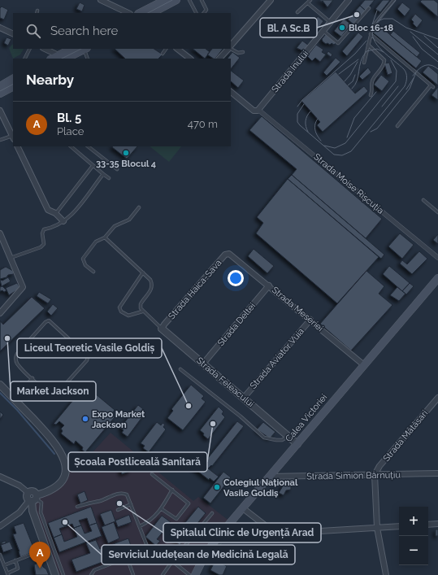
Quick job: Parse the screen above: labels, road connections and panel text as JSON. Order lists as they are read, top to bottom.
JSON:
{
  "streets": {
    "main road": ["Calea Victoriei"],
    "street": [
      "Strada Inului",
      "Strada Moise Rișcuția",
      "Strada Haica-Sava",
      "Strada Meseriei",
      "Strada Deltei",
      "Strada Aviator Vuia",
      "Strada Feleacului",
      "Strada Mătăsari",
      "Strada Simion Bărnuțiu"
    ]
  },
  "crossings": [
    ["Strada Inului", "Strada Moise Rișcuția"],
    ["Strada Haica-Sava", "Strada Meseriei"],
    ["Strada Haica-Sava", "Strada Feleacului"],
    ["Strada Meseriei", "Strada Deltei"],
    ["Strada Meseriei", "Strada Aviator Vuia"],
    ["Strada Meseriei", "Calea Victoriei"],
    ["Strada Deltei", "Strada Feleacului"],
    ["Strada Aviator Vuia", "Strada Feleacului"],
    ["Strada Feleacului", "Calea Victoriei"],
    ["Calea Victoriei", "Strada Simion Bărnuțiu"],
    ["Strada Mătăsari", "Strada Simion Bărnuțiu"]
  ],
  "places": [
    "Bl. A Sc.B",
    "Bloc 16-18",
    "33-35 Blocul 4",
    "Market Jackson",
    "Liceul Teoretic Vasile Goldiș",
    "Expo Market Jackson",
    "Școala Postliceală Sanitară",
    "Colegiul Național Vasile Goldiș",
    "Spitalul Clinic de Urgență Arad",
    "Serviciul Județean de Medicină Legală"
  ],
  "page": {
    "search": "Search here",
    "heading": "Nearby",
    "list": [
      {
        "mark": "A",
        "name": "Bl. 5",
        "note": "Place",
        "value": "470 m"
      }
    ],
    "map_buttons": ["+", "−"],
    "pins": "A"
  }
}
